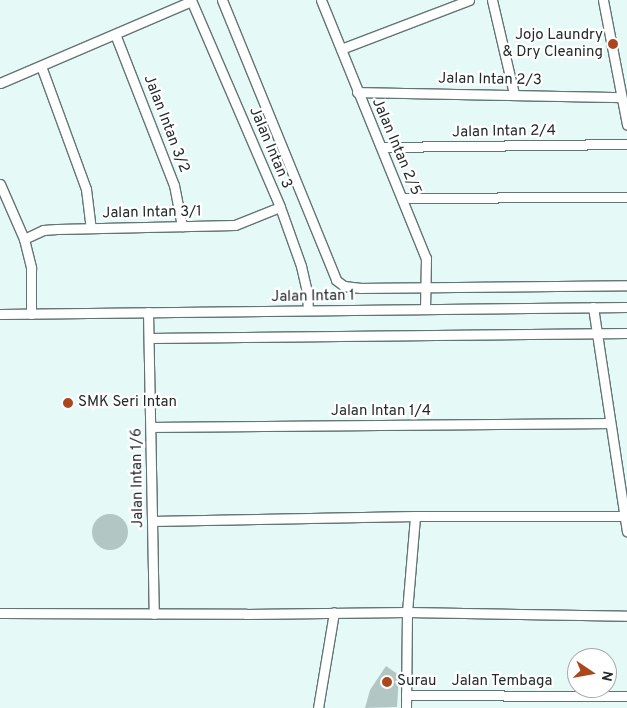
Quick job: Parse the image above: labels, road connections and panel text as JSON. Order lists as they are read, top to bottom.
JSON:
{
  "streets": {
    "street": [
      "Jalan Intan 2/3",
      "Jalan Intan 3/2",
      "Jalan Intan 2/4",
      "Jalan Intan 2/5",
      "Jalan Intan 3",
      "Jalan Intan 3/1",
      "Jalan Intan 1",
      "Jalan Intan 1/4",
      "Jalan Intan 1/6",
      "Jalan Tembaga"
    ]
  },
  "crossings": [
    ["Jalan Intan 2/3", "Jalan Intan 2/5"],
    ["Jalan Intan 3/2", "Jalan Intan 3/1"],
    ["Jalan Intan 2/4", "Jalan Intan 2/5"],
    ["Jalan Intan 2/5", "Jalan Intan 1"],
    ["Jalan Intan 3", "Jalan Intan 3/1"],
    ["Jalan Intan 3", "Jalan Intan 1"],
    ["Jalan Intan 1", "Jalan Intan 1/6"],
    ["Jalan Intan 1/4", "Jalan Intan 1/6"]
  ],
  "places": ["Jojo Laundry & Dry Cleaning", "SMK Seri Intan", "Surau"],
  "north": "right"
}
